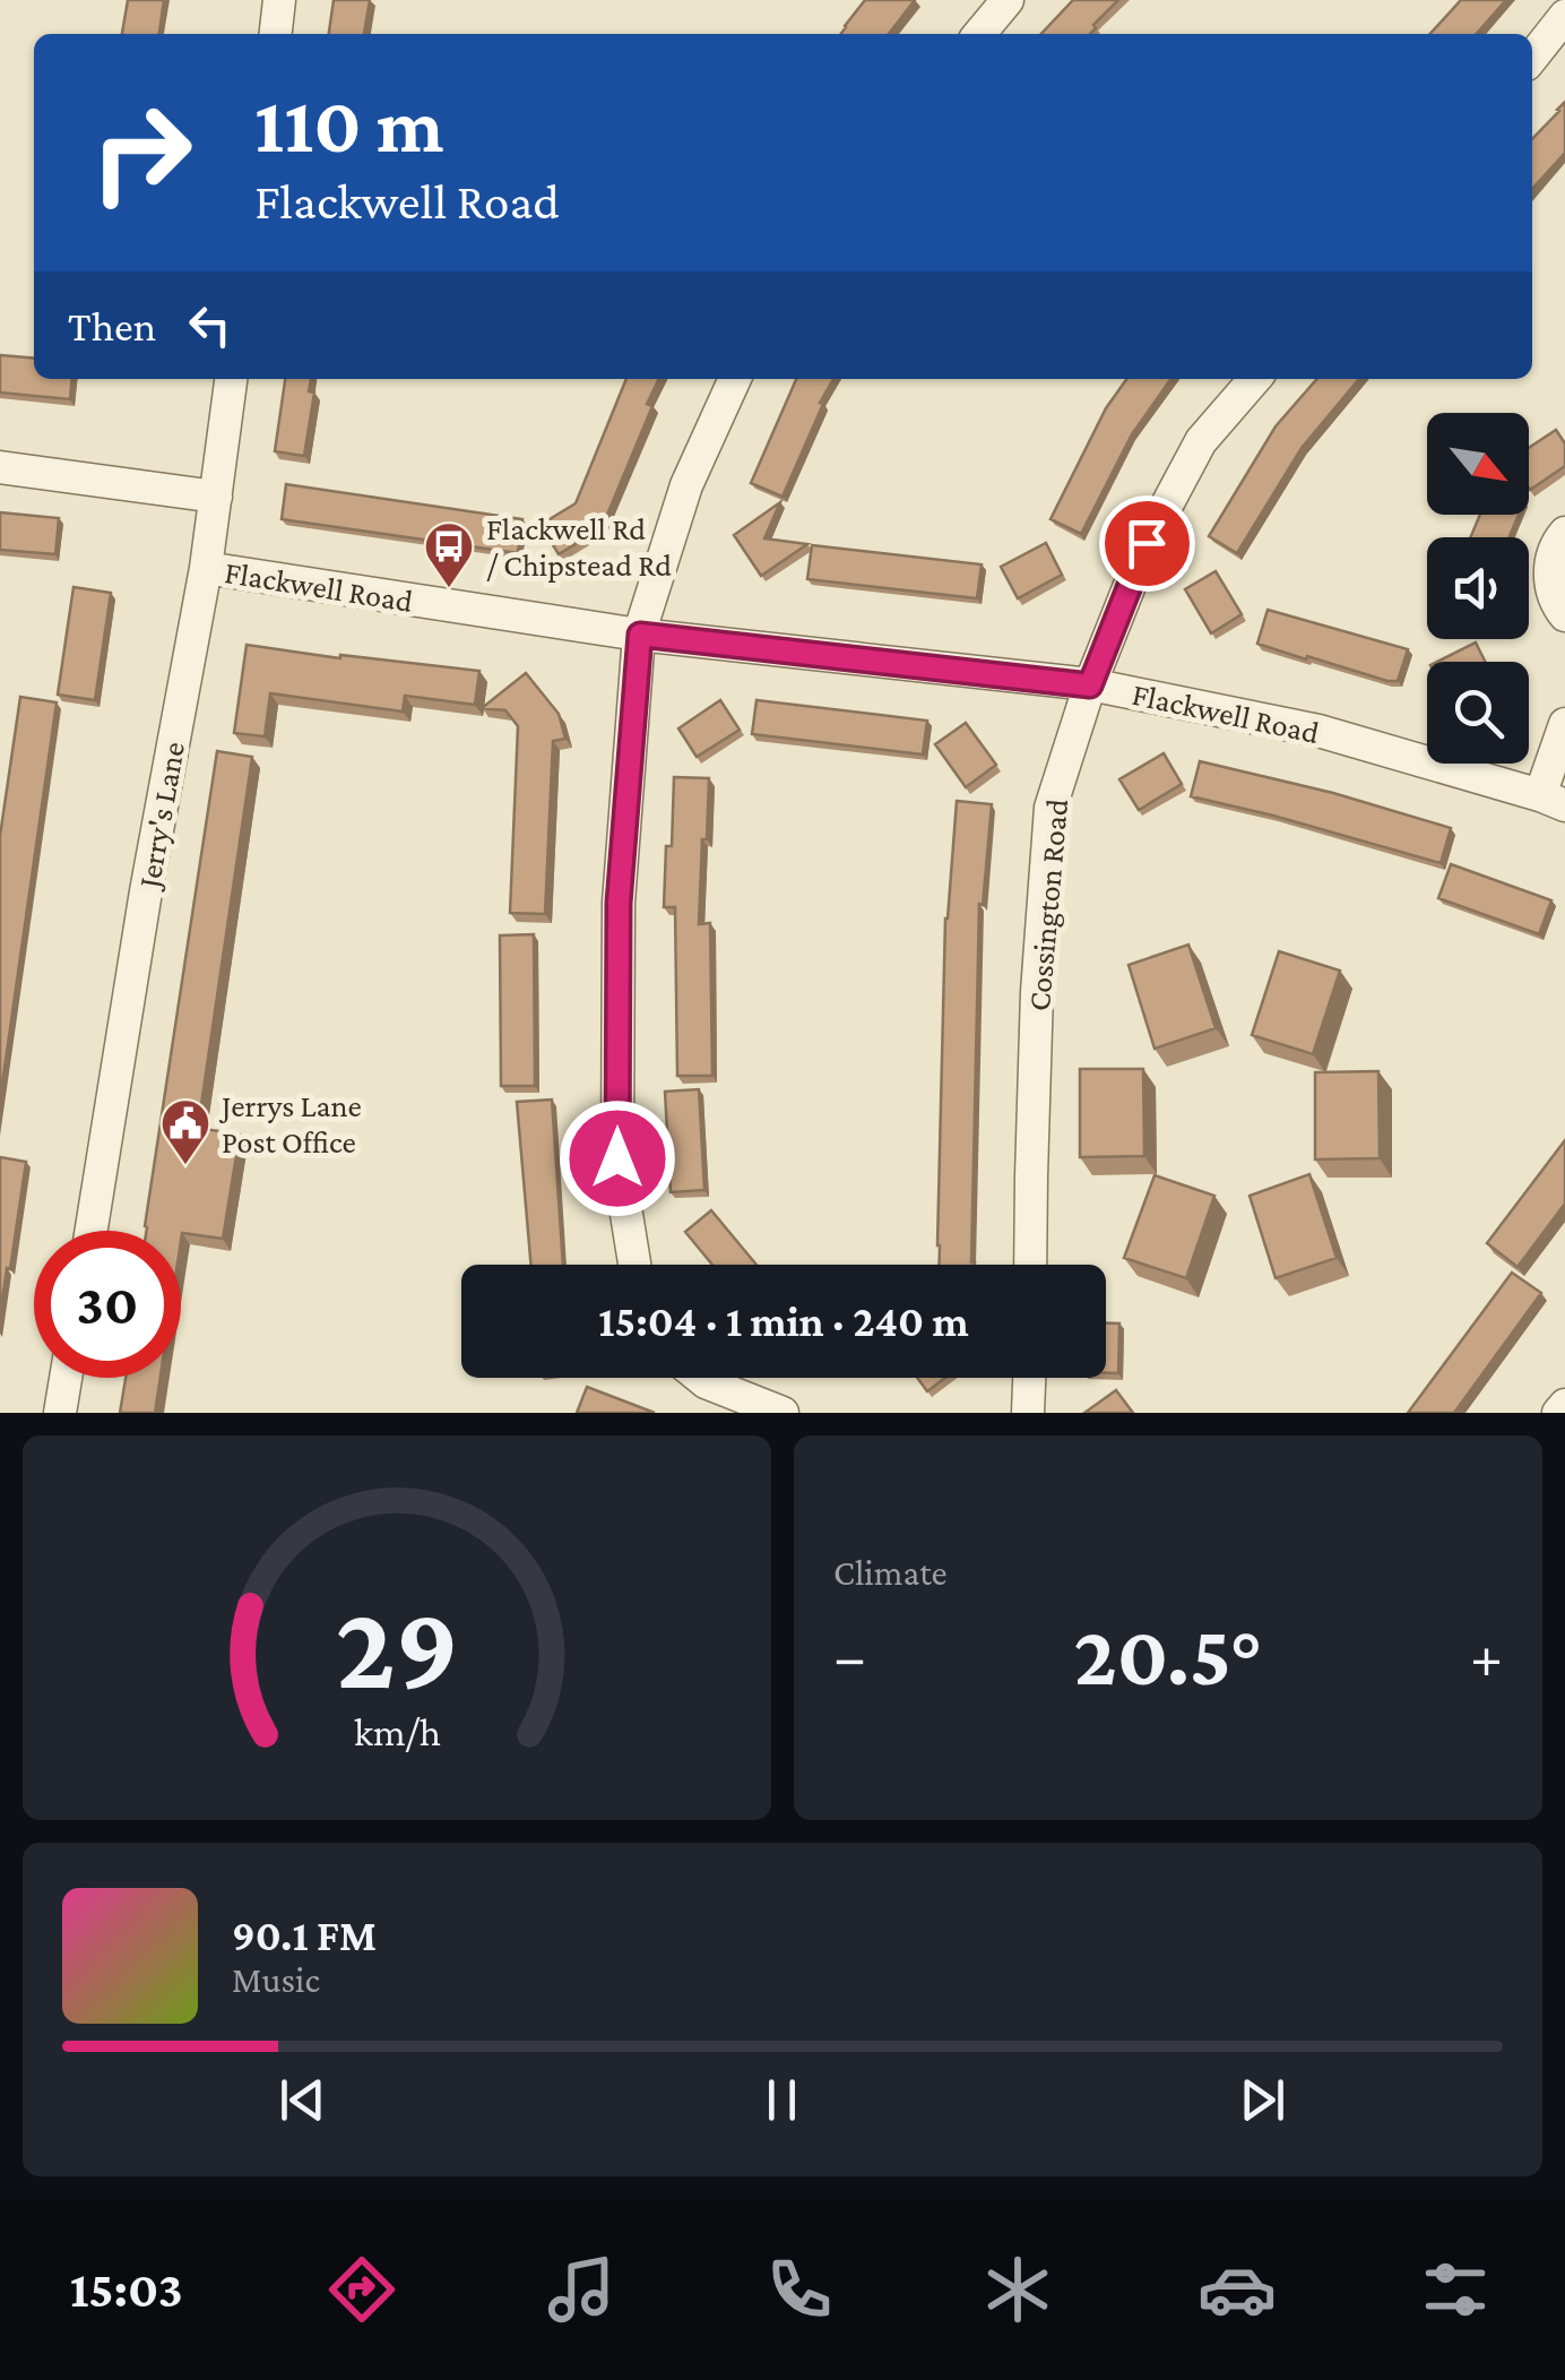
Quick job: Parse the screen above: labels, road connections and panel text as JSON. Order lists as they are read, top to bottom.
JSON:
{
  "streets": {
    "street": ["Flackwell Road", "Jerry's Lane", "Cossington Road"]
  },
  "crossings": [
    ["Flackwell Road", "Jerry's Lane"],
    ["Flackwell Road", "Cossington Road"]
  ],
  "places": {
    "bus stop": ["Flackwell Rd / Chipstead Rd"],
    "public building": ["Jerrys Lane Post Office"]
  },
  "north": "bottom right",
  "page": {
    "turn": ["110 m", "Flackwell Road"],
    "then": "Then",
    "limit": "30",
    "trip": "15:04 · 1 min · 240 m",
    "tile": "Climate",
    "heat": ["−", "20.5°", "+"],
    "song": ["90.1 FM", "Music"],
    "tabs": "15:03",
    "gauge": ["29", "km/h"]
  }
}
